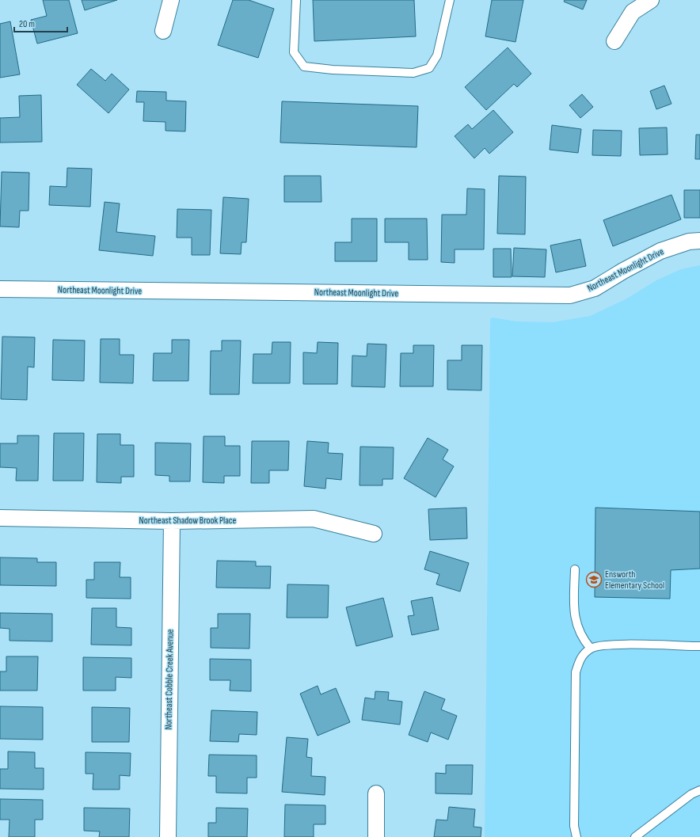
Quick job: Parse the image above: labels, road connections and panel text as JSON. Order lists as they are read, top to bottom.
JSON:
{
  "streets": {
    "street": ["Northeast Moonlight Drive", "Northeast Shadow Brook Place", "Northeast Cobble Creek Avenue"]
  },
  "crossings": [
    ["Northeast Shadow Brook Place", "Northeast Cobble Creek Avenue"]
  ],
  "places": {
    "school or university": ["Ensworth Elementary School"]
  },
  "scale_bar": "20 m"
}
